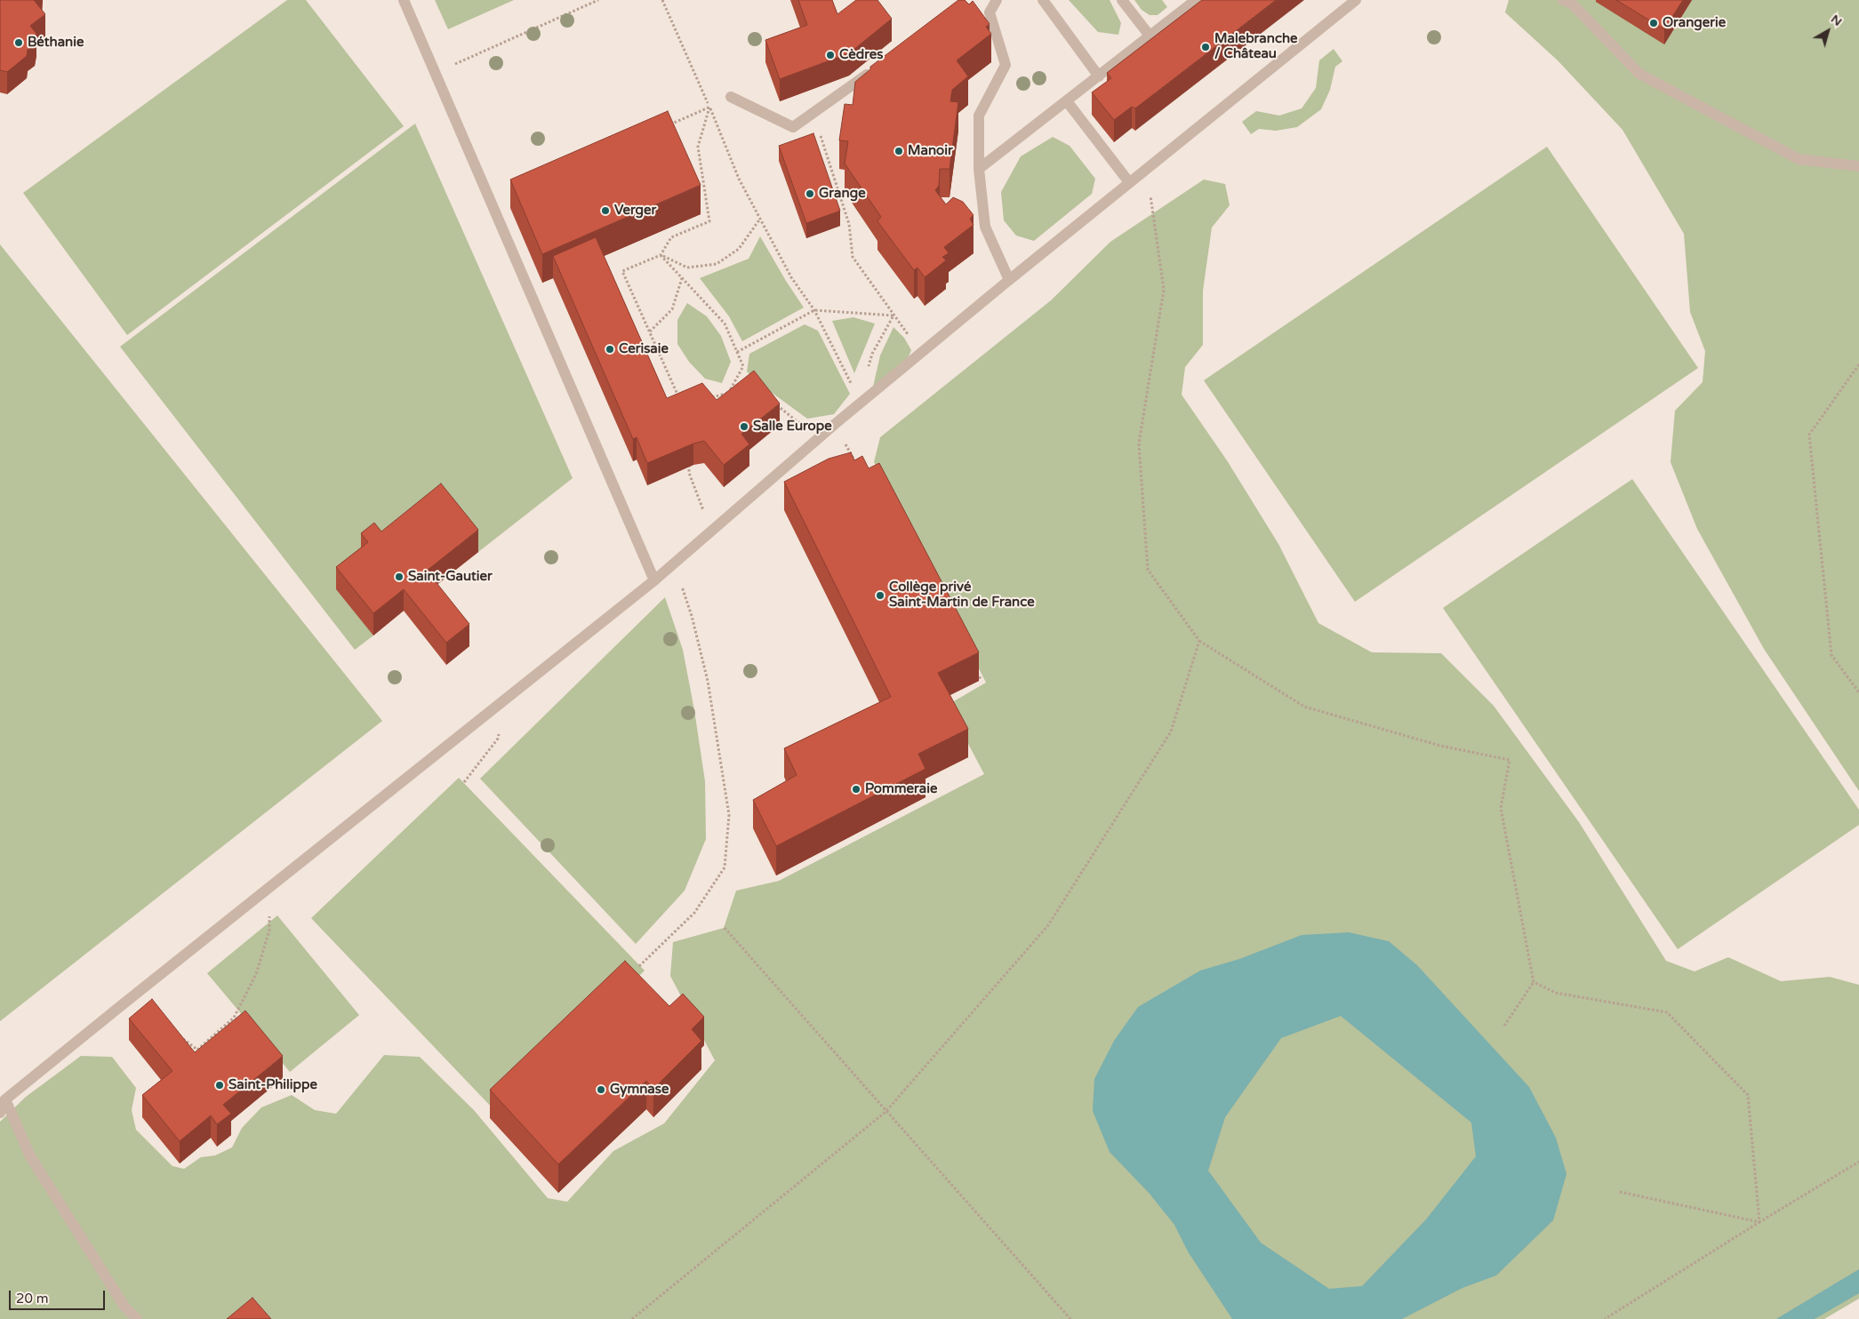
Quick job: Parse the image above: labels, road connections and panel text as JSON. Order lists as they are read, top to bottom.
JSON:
{
  "places": [
    "Orangerie",
    "Béthanie",
    "Malebranche / Château",
    "Cèdres",
    "Manoir",
    "Grange",
    "Verger",
    "Cerisaie",
    "Salle Europe",
    "Saint-Gautier",
    "Collège privé Saint-Martin de France",
    "Pommeraie",
    "Saint-Philippe",
    "Gymnase"
  ],
  "scale_bar": "20 m",
  "north": "top right"
}
